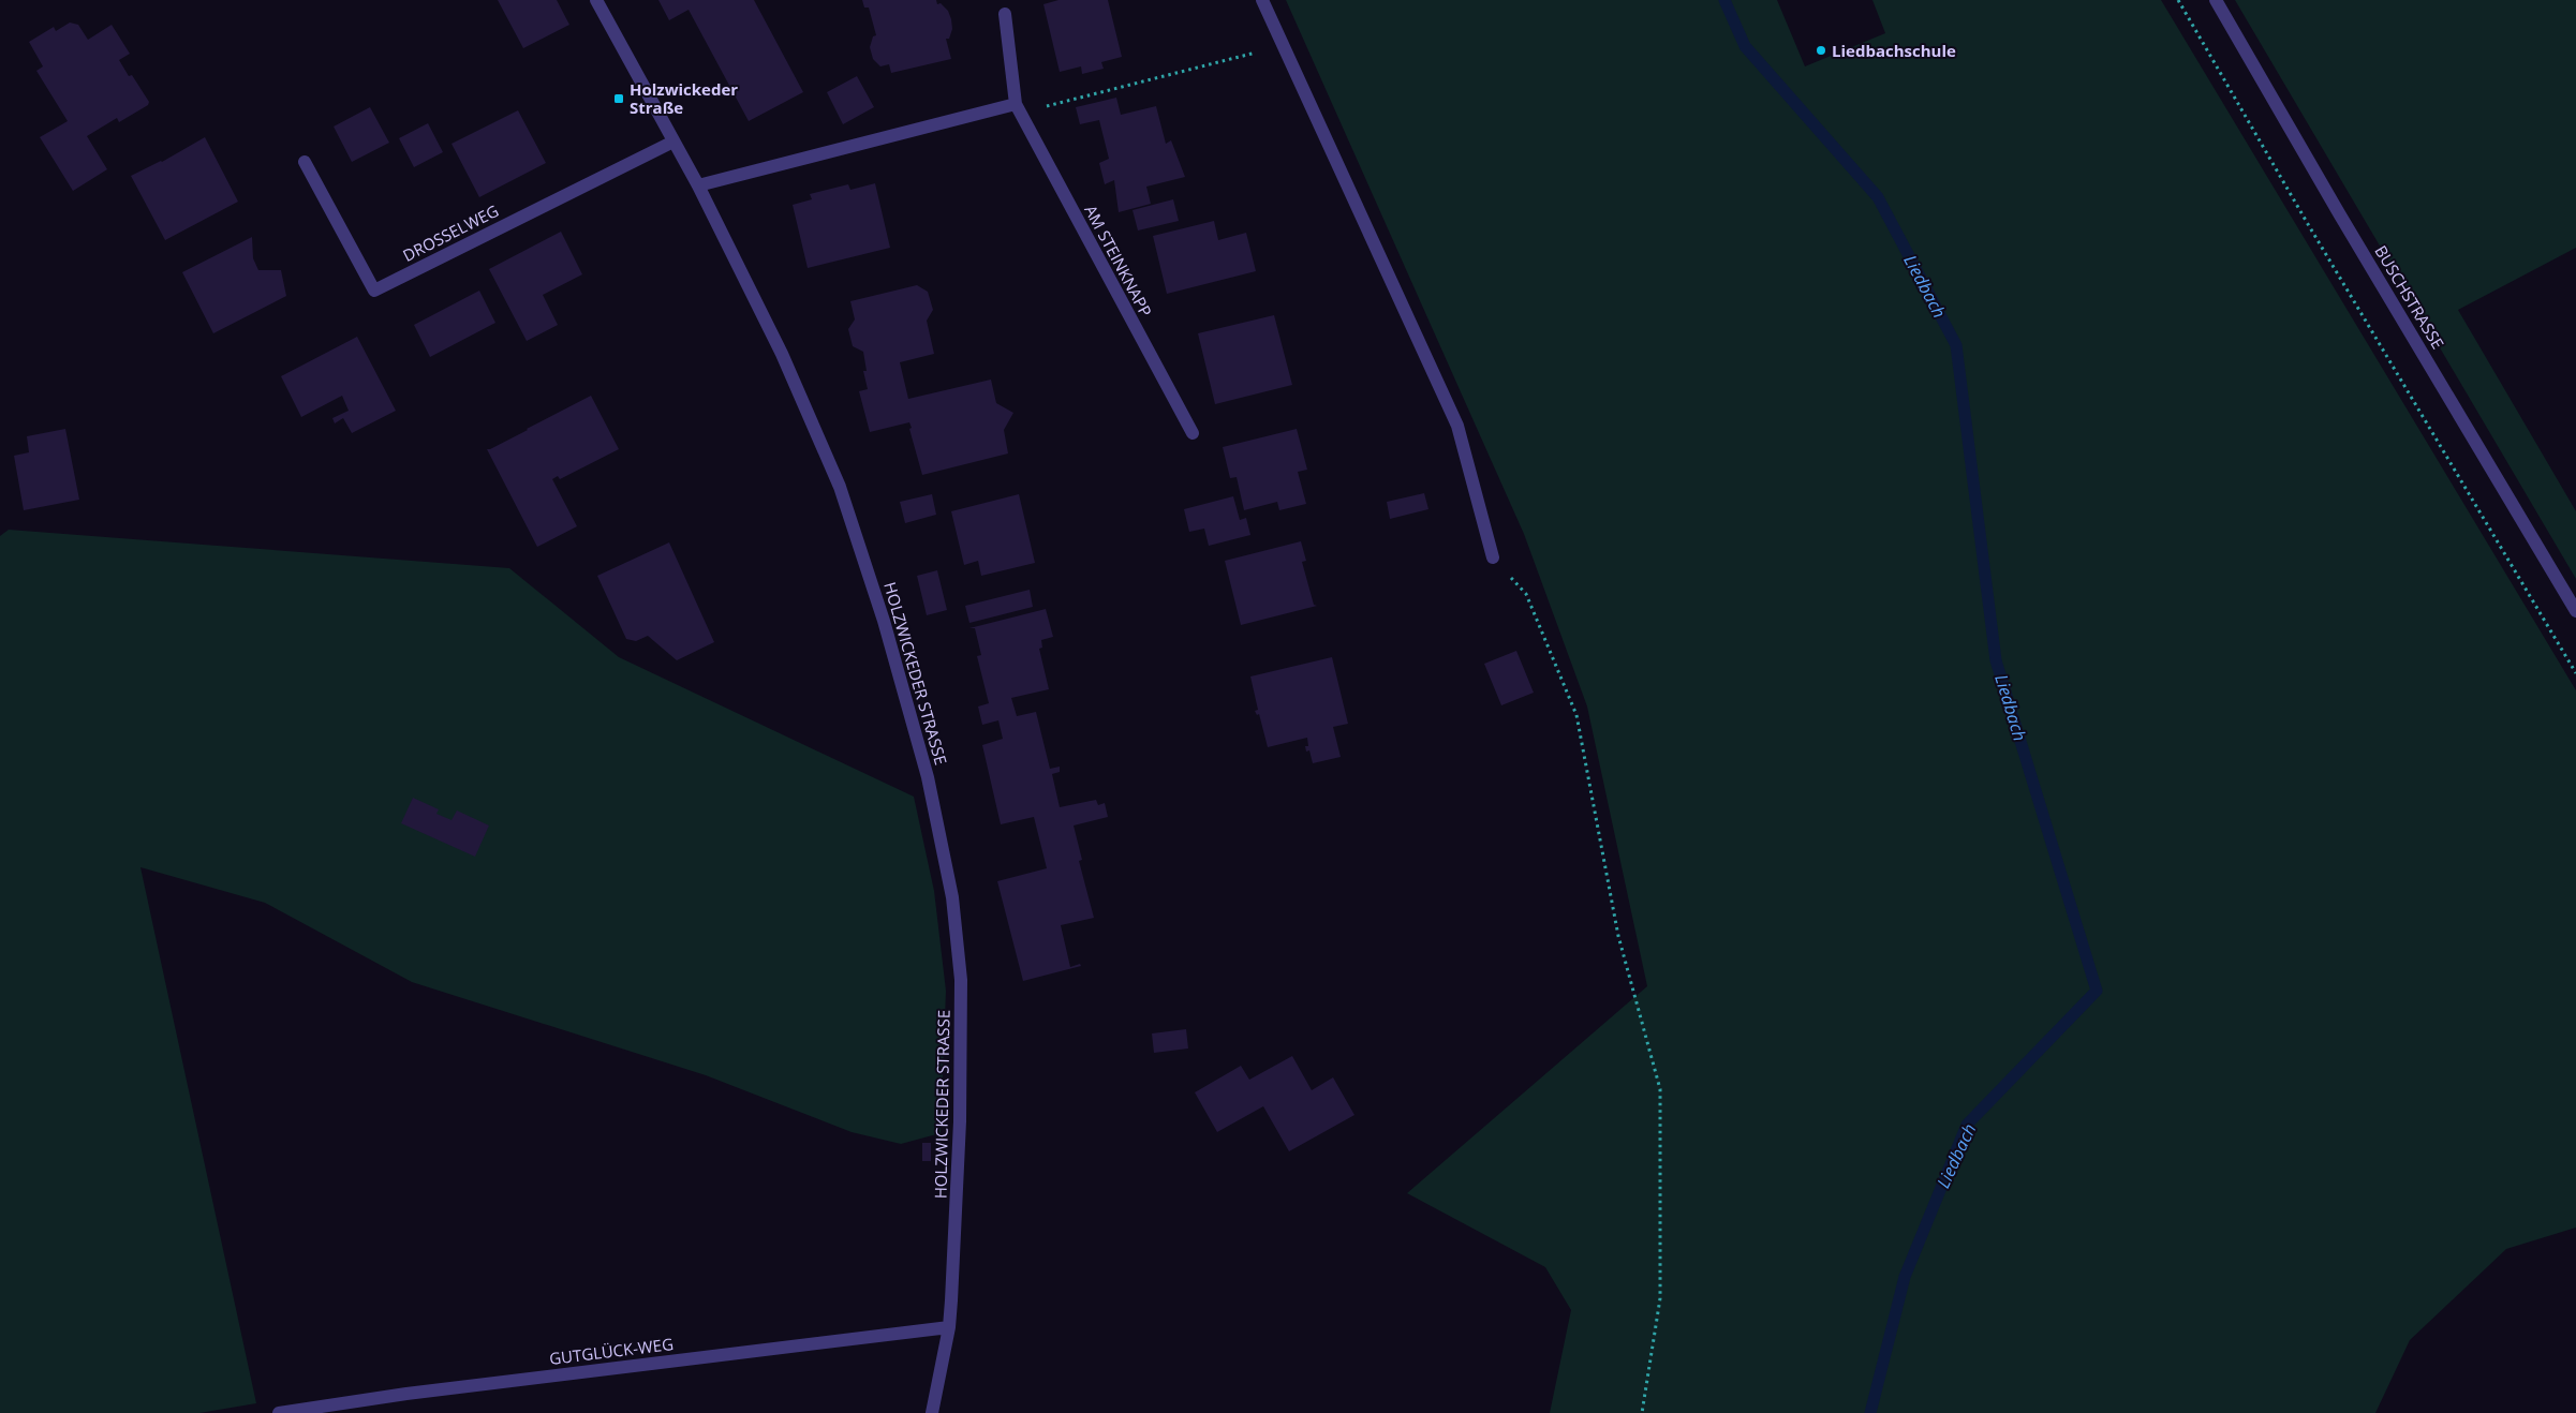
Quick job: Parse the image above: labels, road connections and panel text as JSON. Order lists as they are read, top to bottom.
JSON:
{
  "streets": {
    "street": [
      "DROSSELWEG",
      "AM STEINKNAPP",
      "BUSCHSTRASSE",
      "HOLZWICKEDER STRASSE",
      "GUTGLÜCK-WEG"
    ]
  },
  "crossings": [
    ["DROSSELWEG", "HOLZWICKEDER STRASSE"],
    ["HOLZWICKEDER STRASSE", "GUTGLÜCK-WEG"]
  ],
  "water": ["Liedbach"],
  "places": {
    "other": ["Liedbachschule"],
    "transit": ["Holzwickeder Straße"]
  }
}
